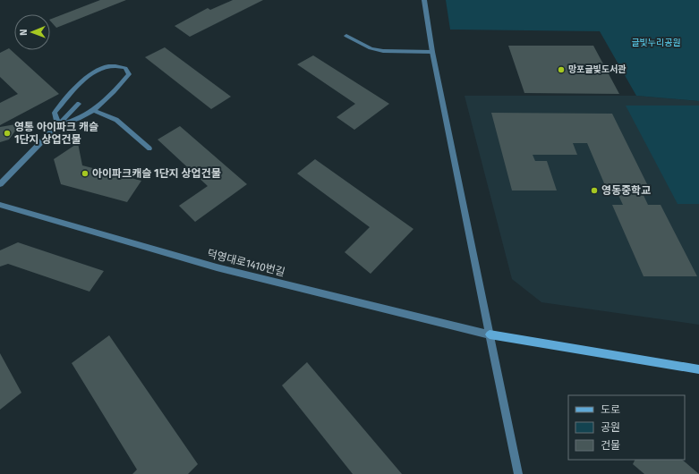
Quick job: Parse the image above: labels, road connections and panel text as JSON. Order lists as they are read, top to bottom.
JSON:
{
  "streets": {
    "street": ["덕영대로1410번길"]
  },
  "parks": ["글빛누리공원"],
  "places": [
    "망포글빛도서관",
    "영통 아이파크 캐슬 1단지 상업건물",
    "아이파크캐슬 1단지 상업건물",
    "영동중학교"
  ],
  "legend": ["도로", "공원", "건물"],
  "north": "left"
}
